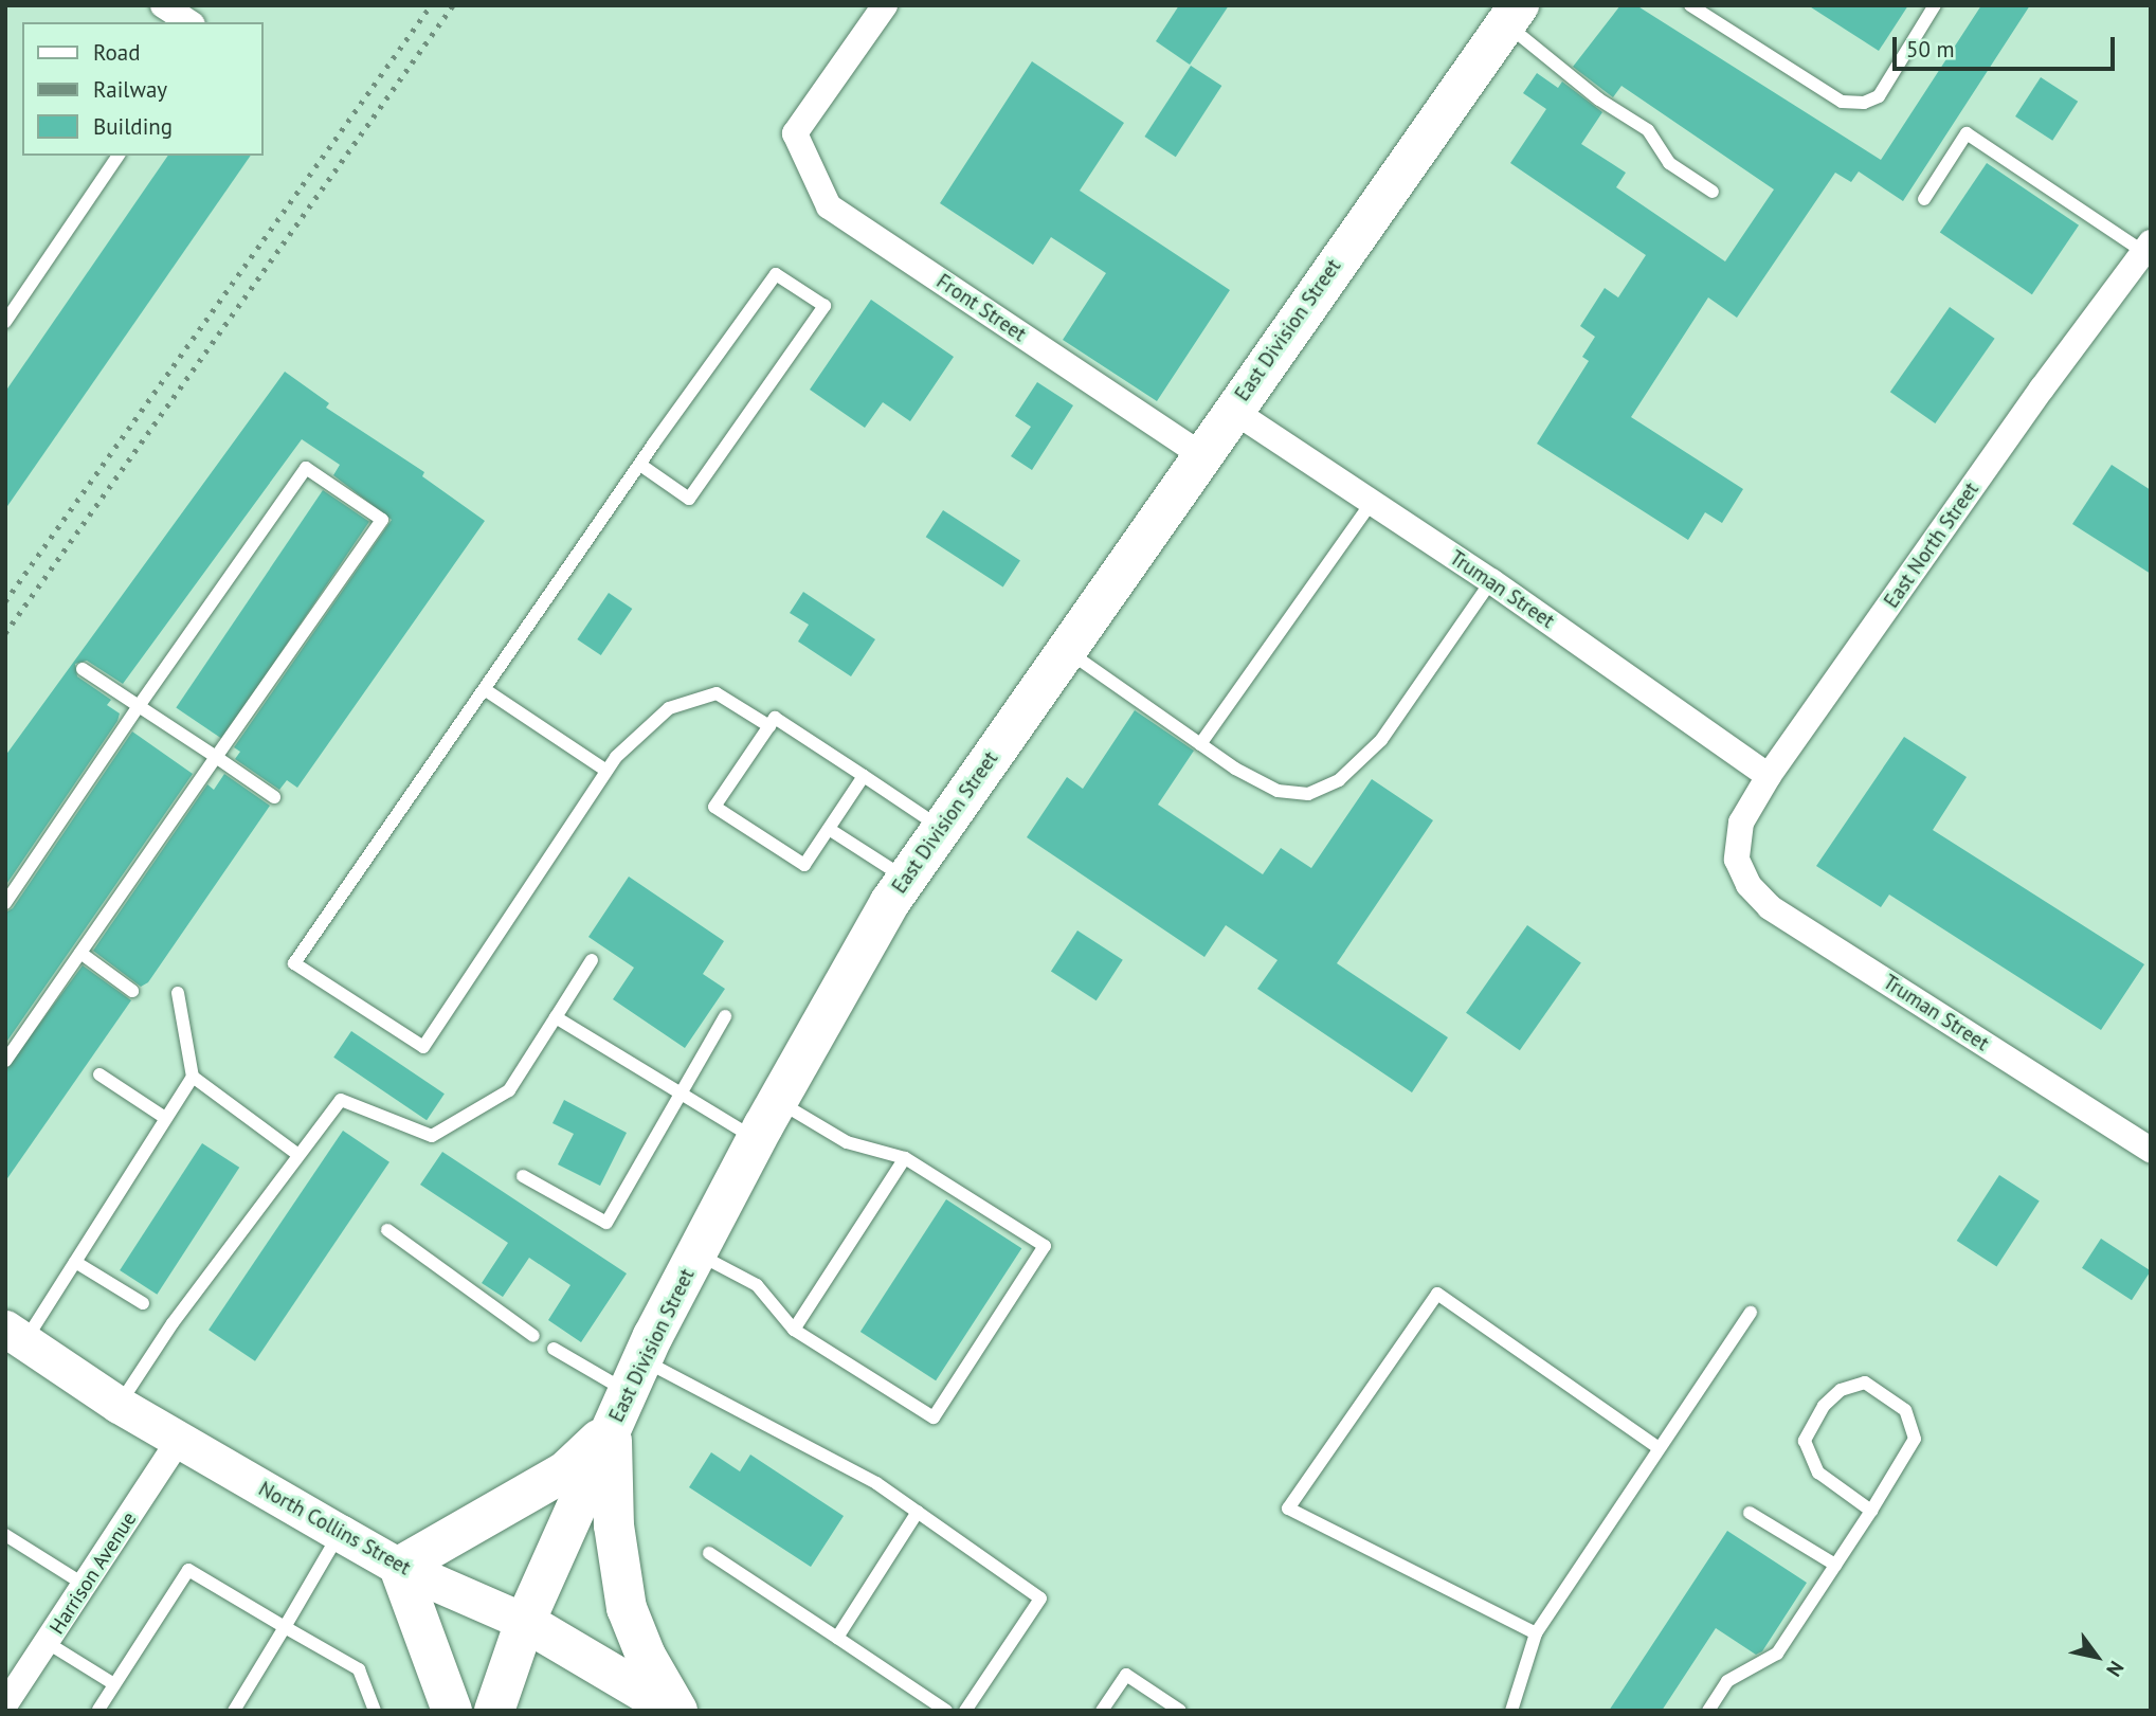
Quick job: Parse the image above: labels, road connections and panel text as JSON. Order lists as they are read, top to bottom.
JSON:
{
  "streets": {
    "main road": ["East Division Street", "North Collins Street"],
    "street": [
      "Front Street",
      "East North Street",
      "Truman Street",
      "Harrison Avenue"
    ]
  },
  "crossings": [
    ["Front Street", "East Division Street"],
    ["East Division Street", "Truman Street"],
    ["East Division Street", "North Collins Street"],
    ["East North Street", "Truman Street"],
    ["North Collins Street", "Harrison Avenue"]
  ],
  "legend": ["Road", "Railway", "Building"],
  "scale_bar": "50 m",
  "north": "bottom right"
}
